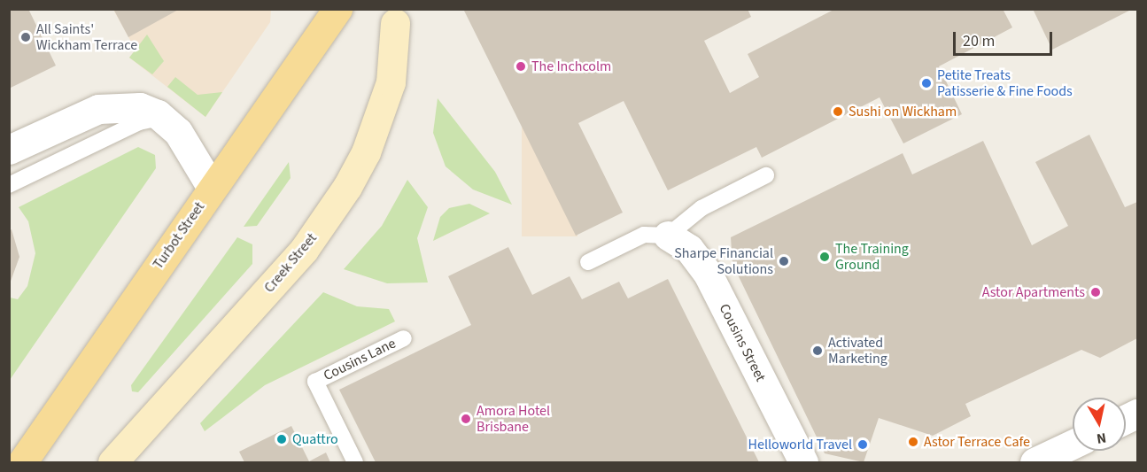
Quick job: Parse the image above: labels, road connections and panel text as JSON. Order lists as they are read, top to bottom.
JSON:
{
  "streets": {
    "main road": ["Turbot Street", "Creek Street"],
    "street": ["Cousins Street"],
    "lane": ["Cousins Lane"]
  },
  "places": [
    "All Saints' Wickham Terrace",
    "The Inchcolm",
    "Petite Treats Patisserie & Fine Foods",
    "Sushi on Wickham",
    "The Training Ground",
    "Sharpe Financial Solutions",
    "Astor Apartments",
    "Activated Marketing",
    "Amora Hotel Brisbane",
    "Quattro",
    "Astor Terrace Cafe",
    "Helloworld Travel"
  ],
  "scale_bar": "20 m",
  "north": "bottom"
}
